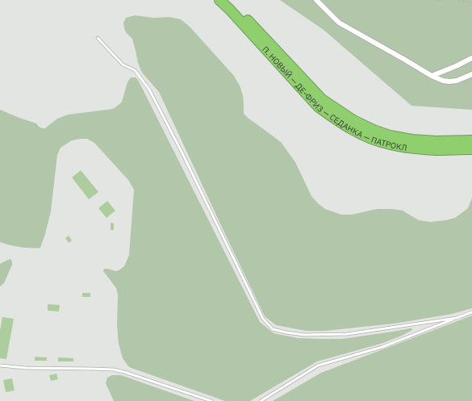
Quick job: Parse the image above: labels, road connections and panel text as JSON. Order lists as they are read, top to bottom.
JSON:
{
  "streets": {
    "highway": ["П. НОВЫЙ — ДЕ-ФРИЗ — СЕДАНКА — ПАТРОКЛ"]
  }
}
